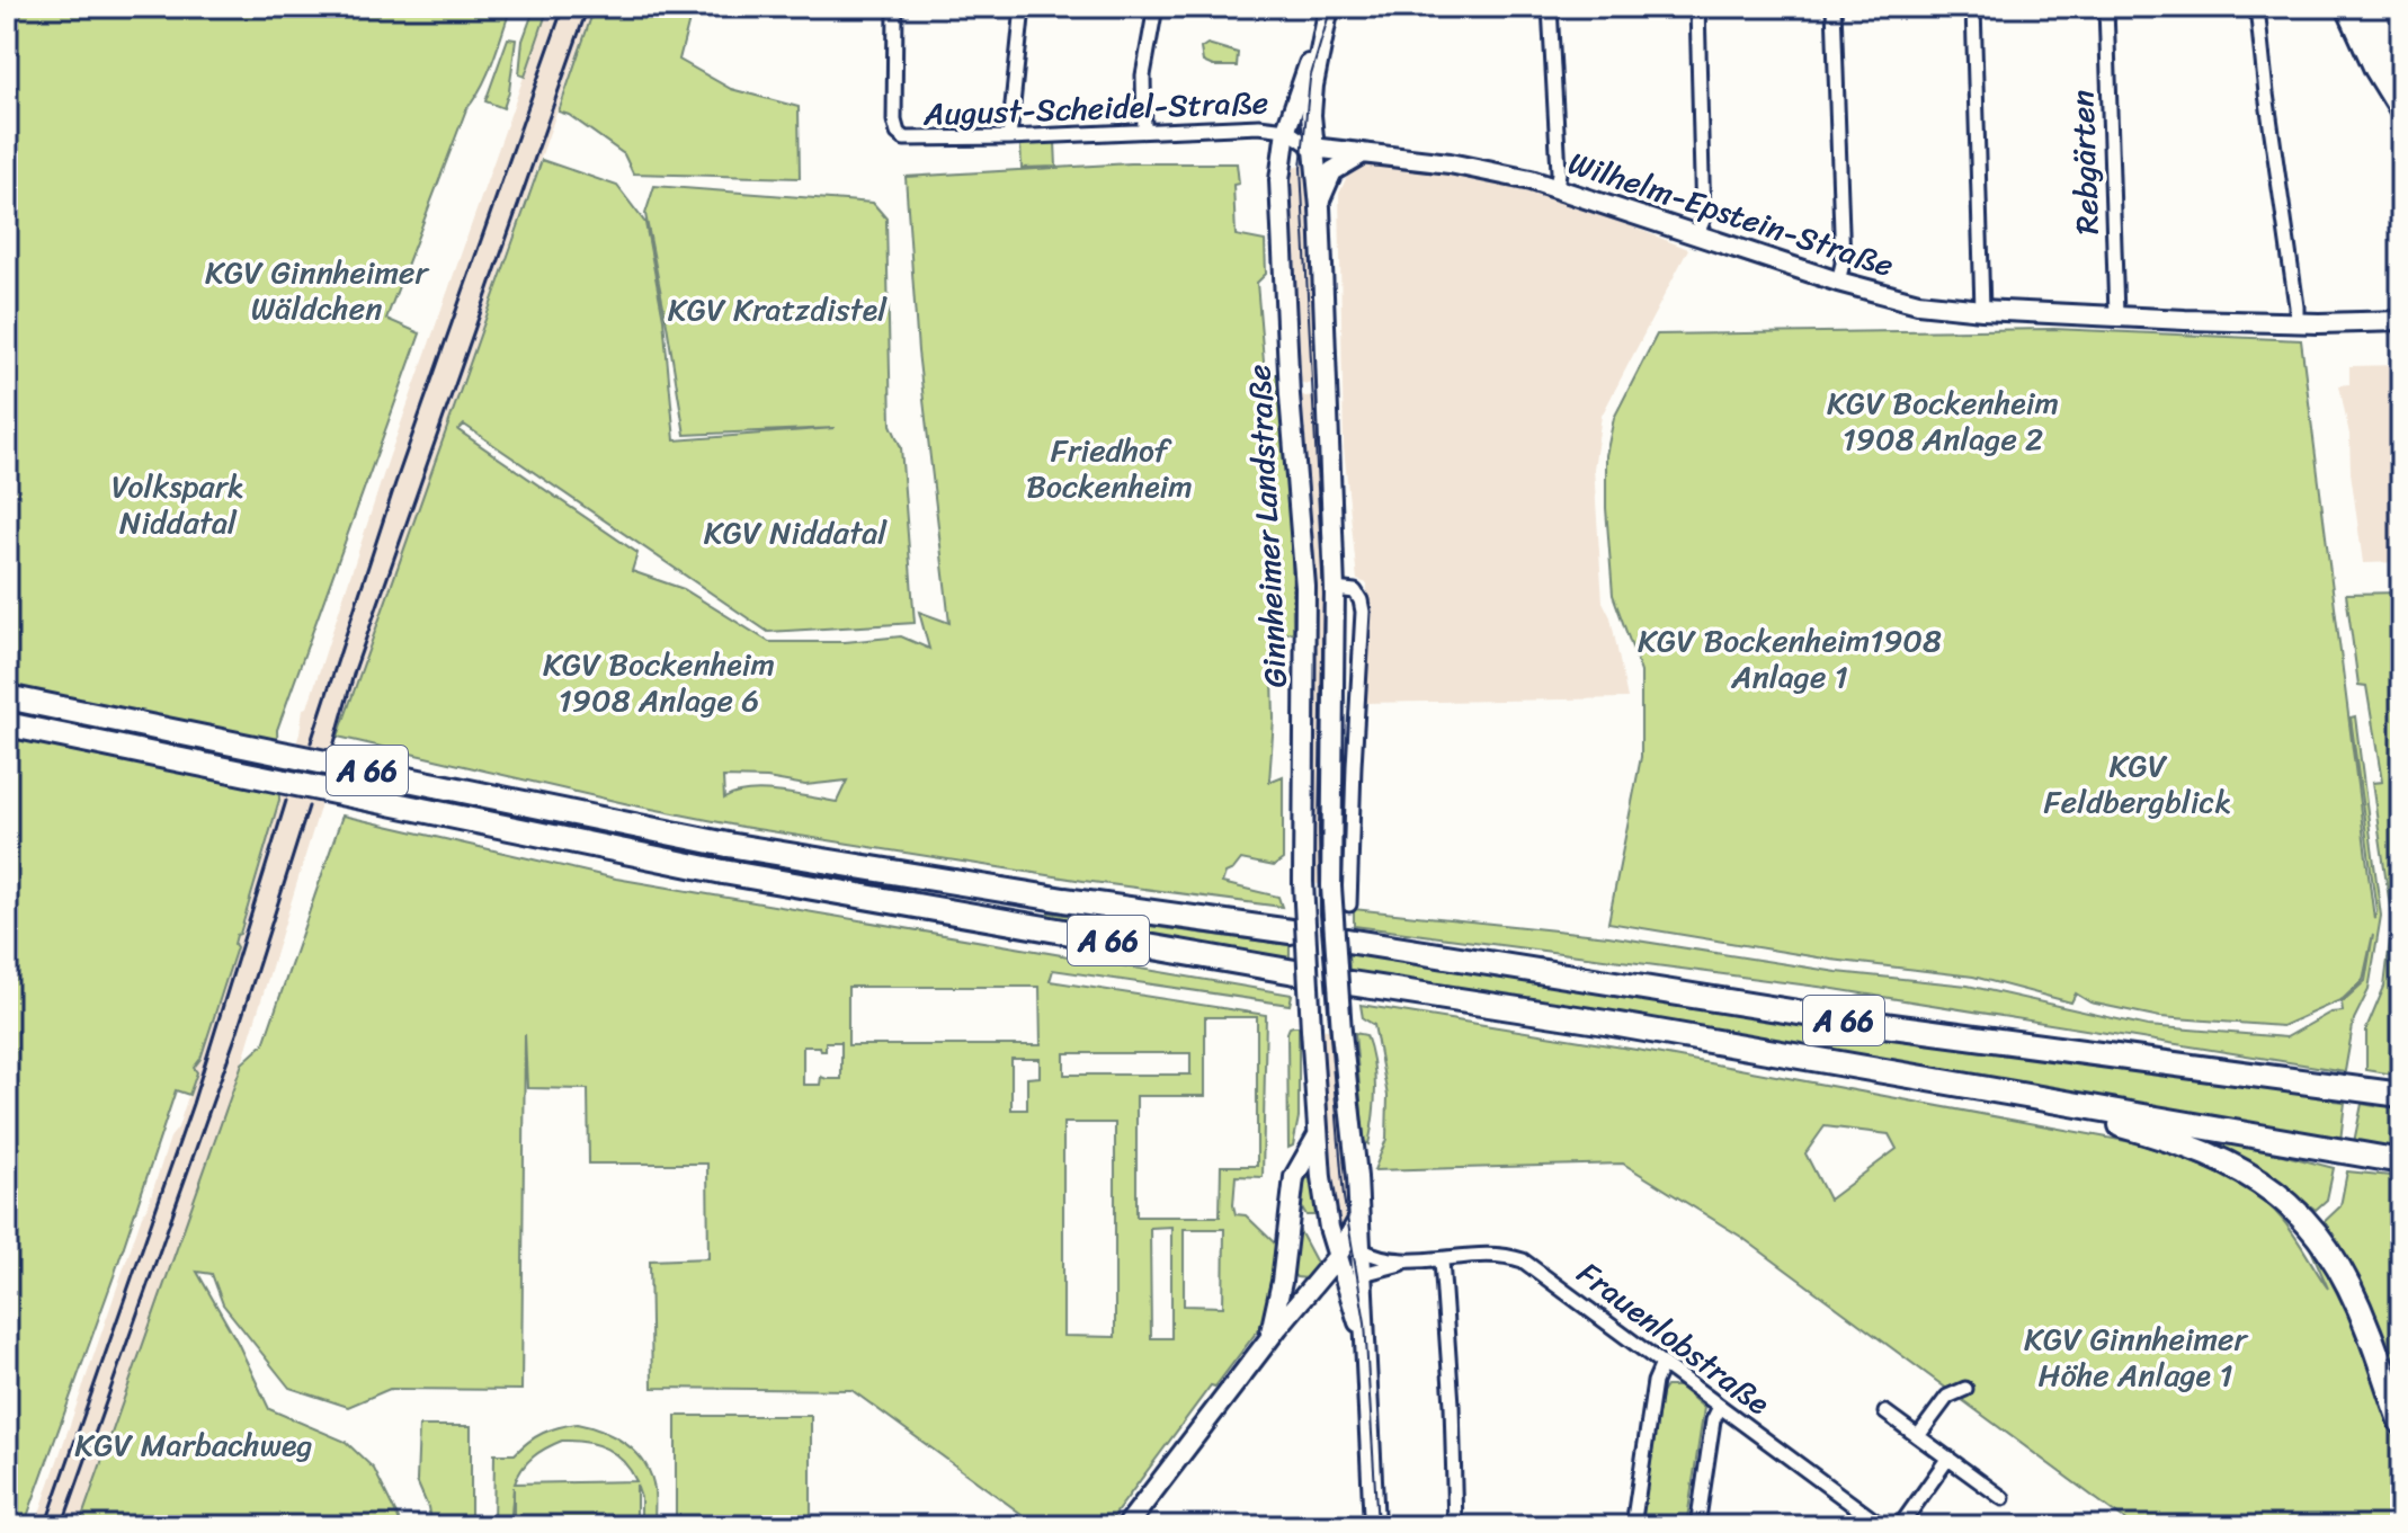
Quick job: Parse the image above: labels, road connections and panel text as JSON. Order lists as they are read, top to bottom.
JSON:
{
  "streets": {
    "highway": ["A 66"],
    "main road": ["Wilhelm-Epstein-Straße", "Ginnheimer Landstraße"],
    "street": ["August-Scheidel-Straße", "Rebgärten", "Frauenlobstraße"]
  },
  "crossings": [
    ["August-Scheidel-Straße", "Wilhelm-Epstein-Straße"],
    ["August-Scheidel-Straße", "Ginnheimer Landstraße"],
    ["Rebgärten", "Wilhelm-Epstein-Straße"],
    ["Wilhelm-Epstein-Straße", "Ginnheimer Landstraße"],
    ["Ginnheimer Landstraße", "Frauenlobstraße"]
  ],
  "parks": [
    "KGV Ginnheimer Wäldchen",
    "KGV Kratzdistel",
    "KGV Bockenheim 1908 Anlage 2",
    "Friedhof Bockenheim",
    "Volkspark Niddatal",
    "KGV Niddatal",
    "KGV Bockenheim1908 Anlage 1",
    "KGV Bockenheim 1908 Anlage 6",
    "KGV Feldbergblick",
    "KGV Ginnheimer Höhe Anlage 1",
    "KGV Marbachweg"
  ]
}
